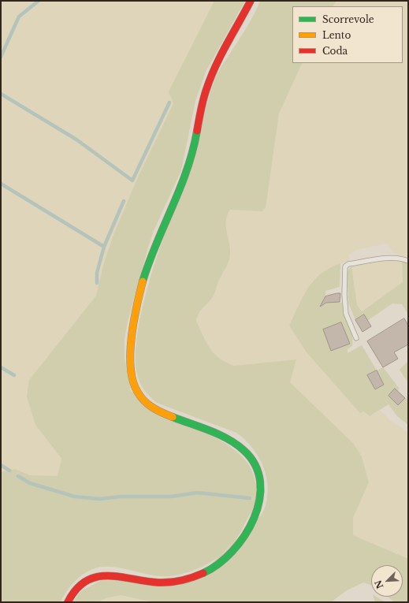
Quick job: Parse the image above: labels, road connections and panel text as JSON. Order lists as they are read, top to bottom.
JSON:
{
  "legend": ["Scorrevole", "Lento", "Coda"],
  "north": "bottom left"
}
